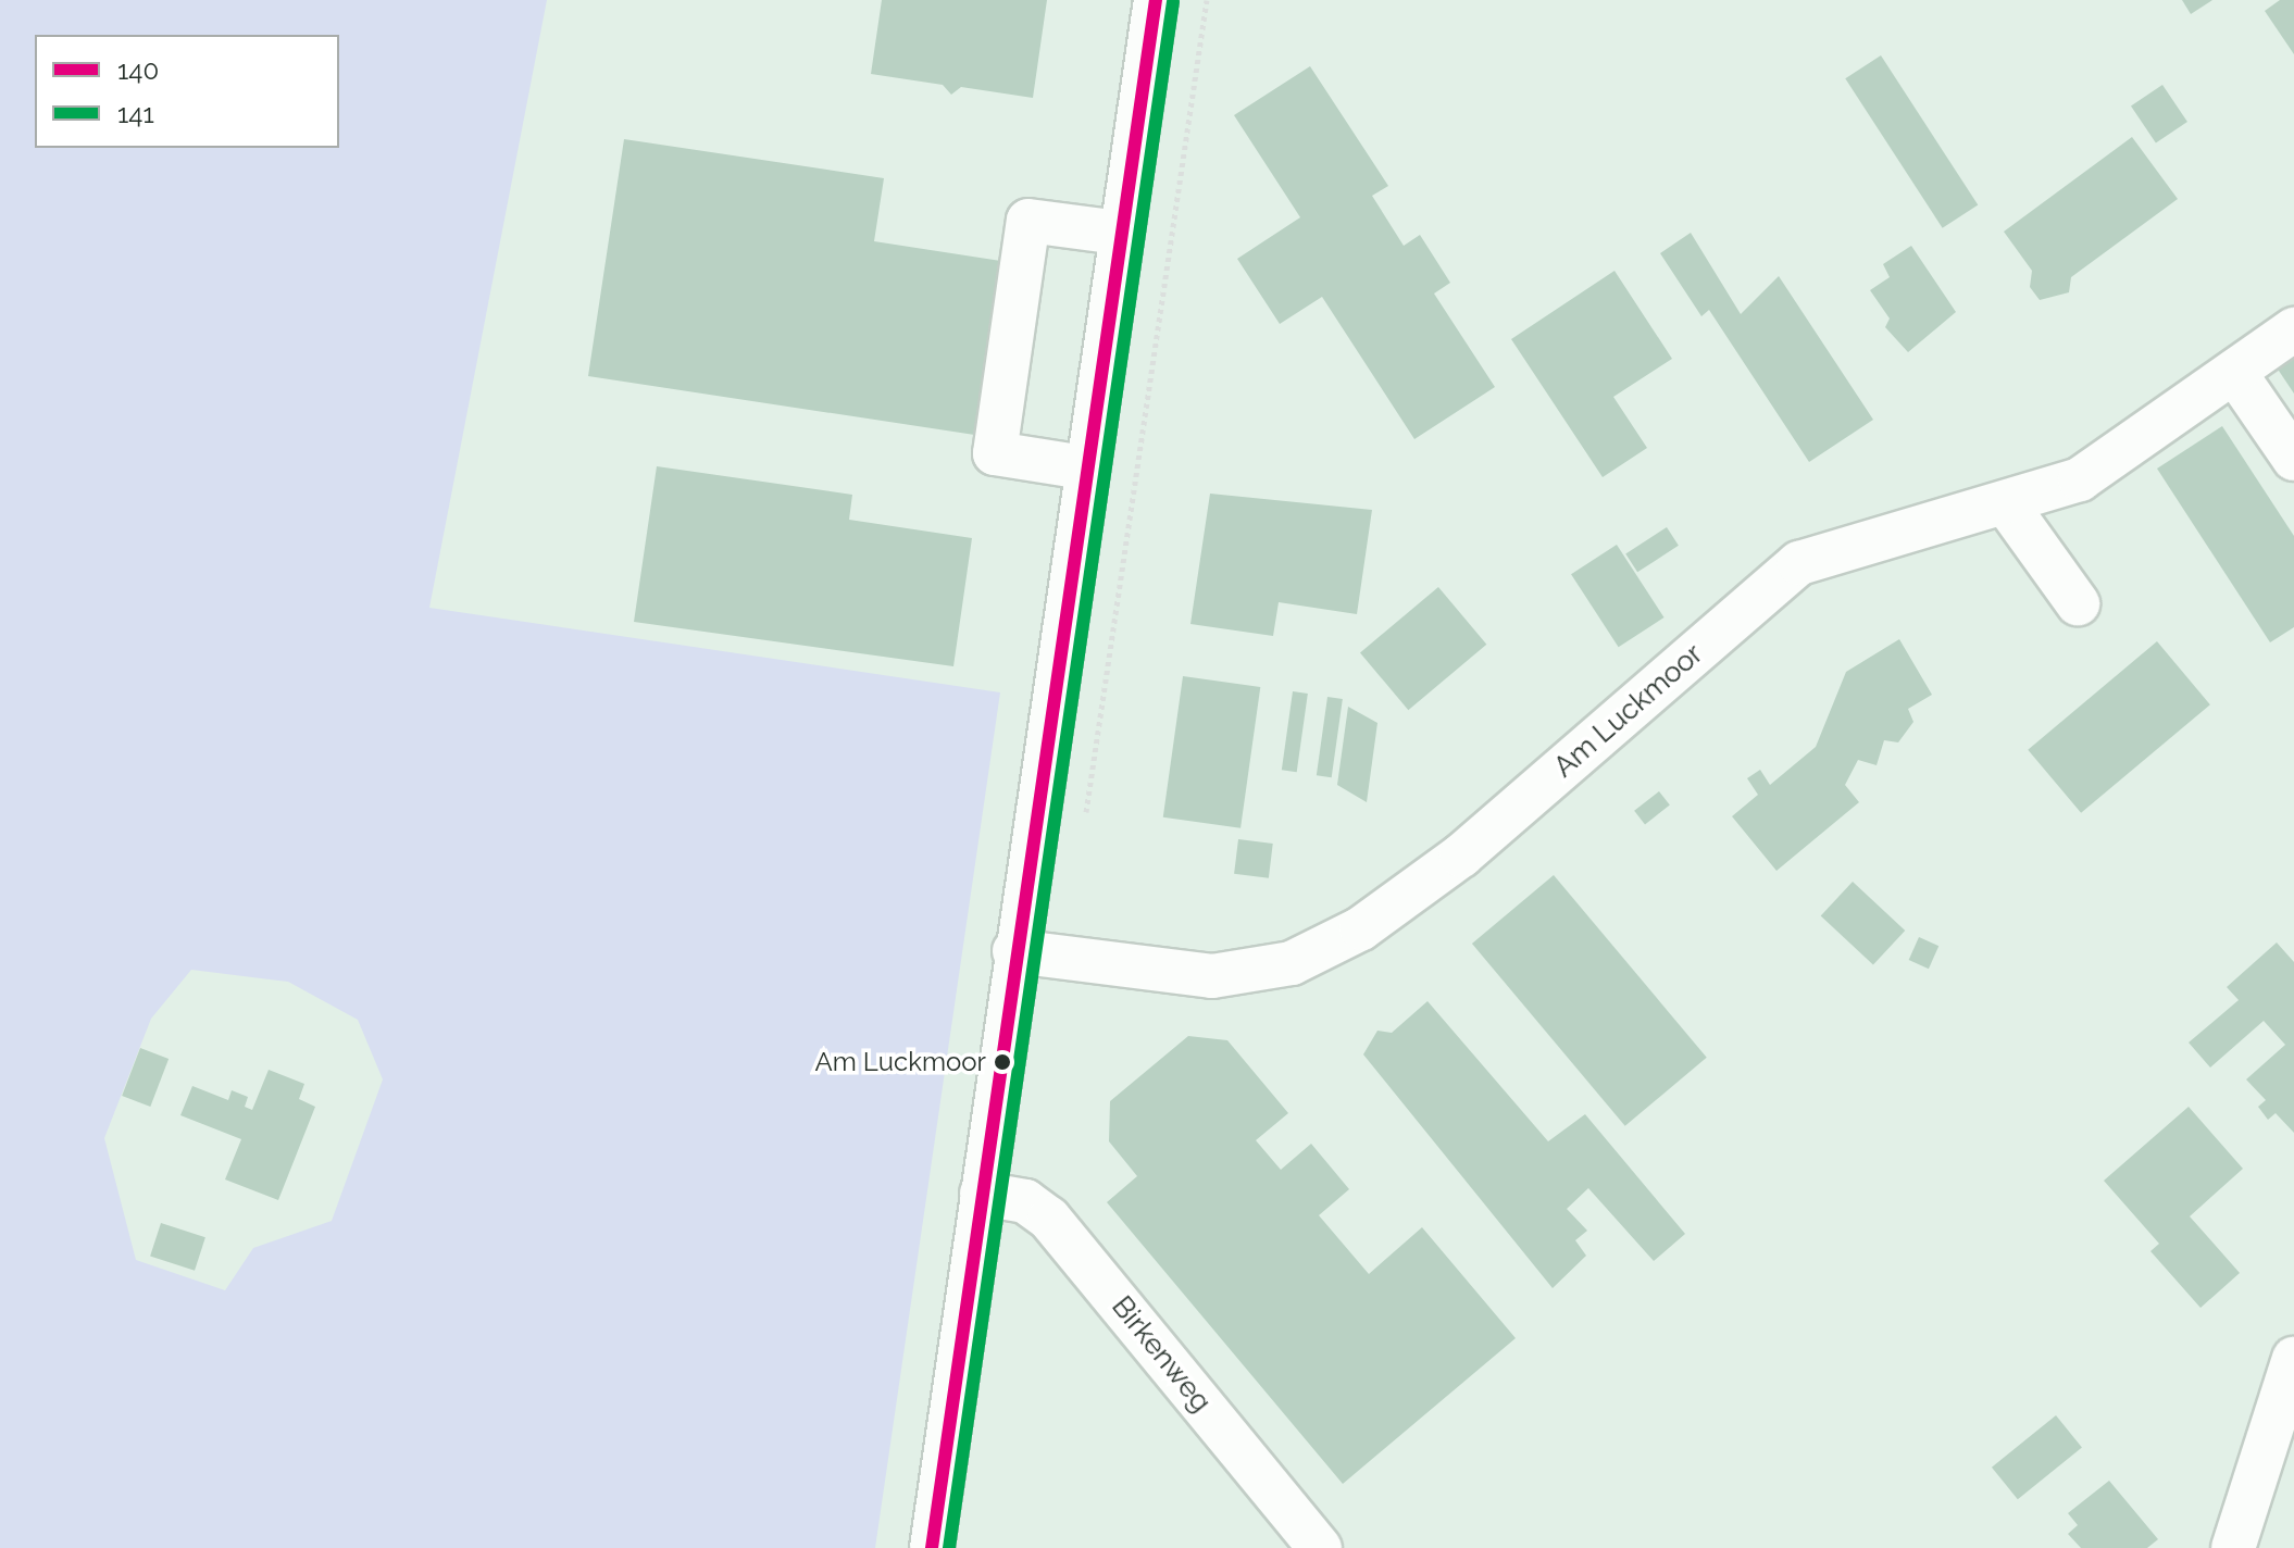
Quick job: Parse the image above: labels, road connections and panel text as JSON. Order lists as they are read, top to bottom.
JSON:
{
  "streets": {
    "street": ["Am Luckmoor", "Birkenweg"]
  },
  "places": ["Am Luckmoor"],
  "lines": ["transit line 140", "transit line 141"],
  "legend": ["140", "141"]
}
